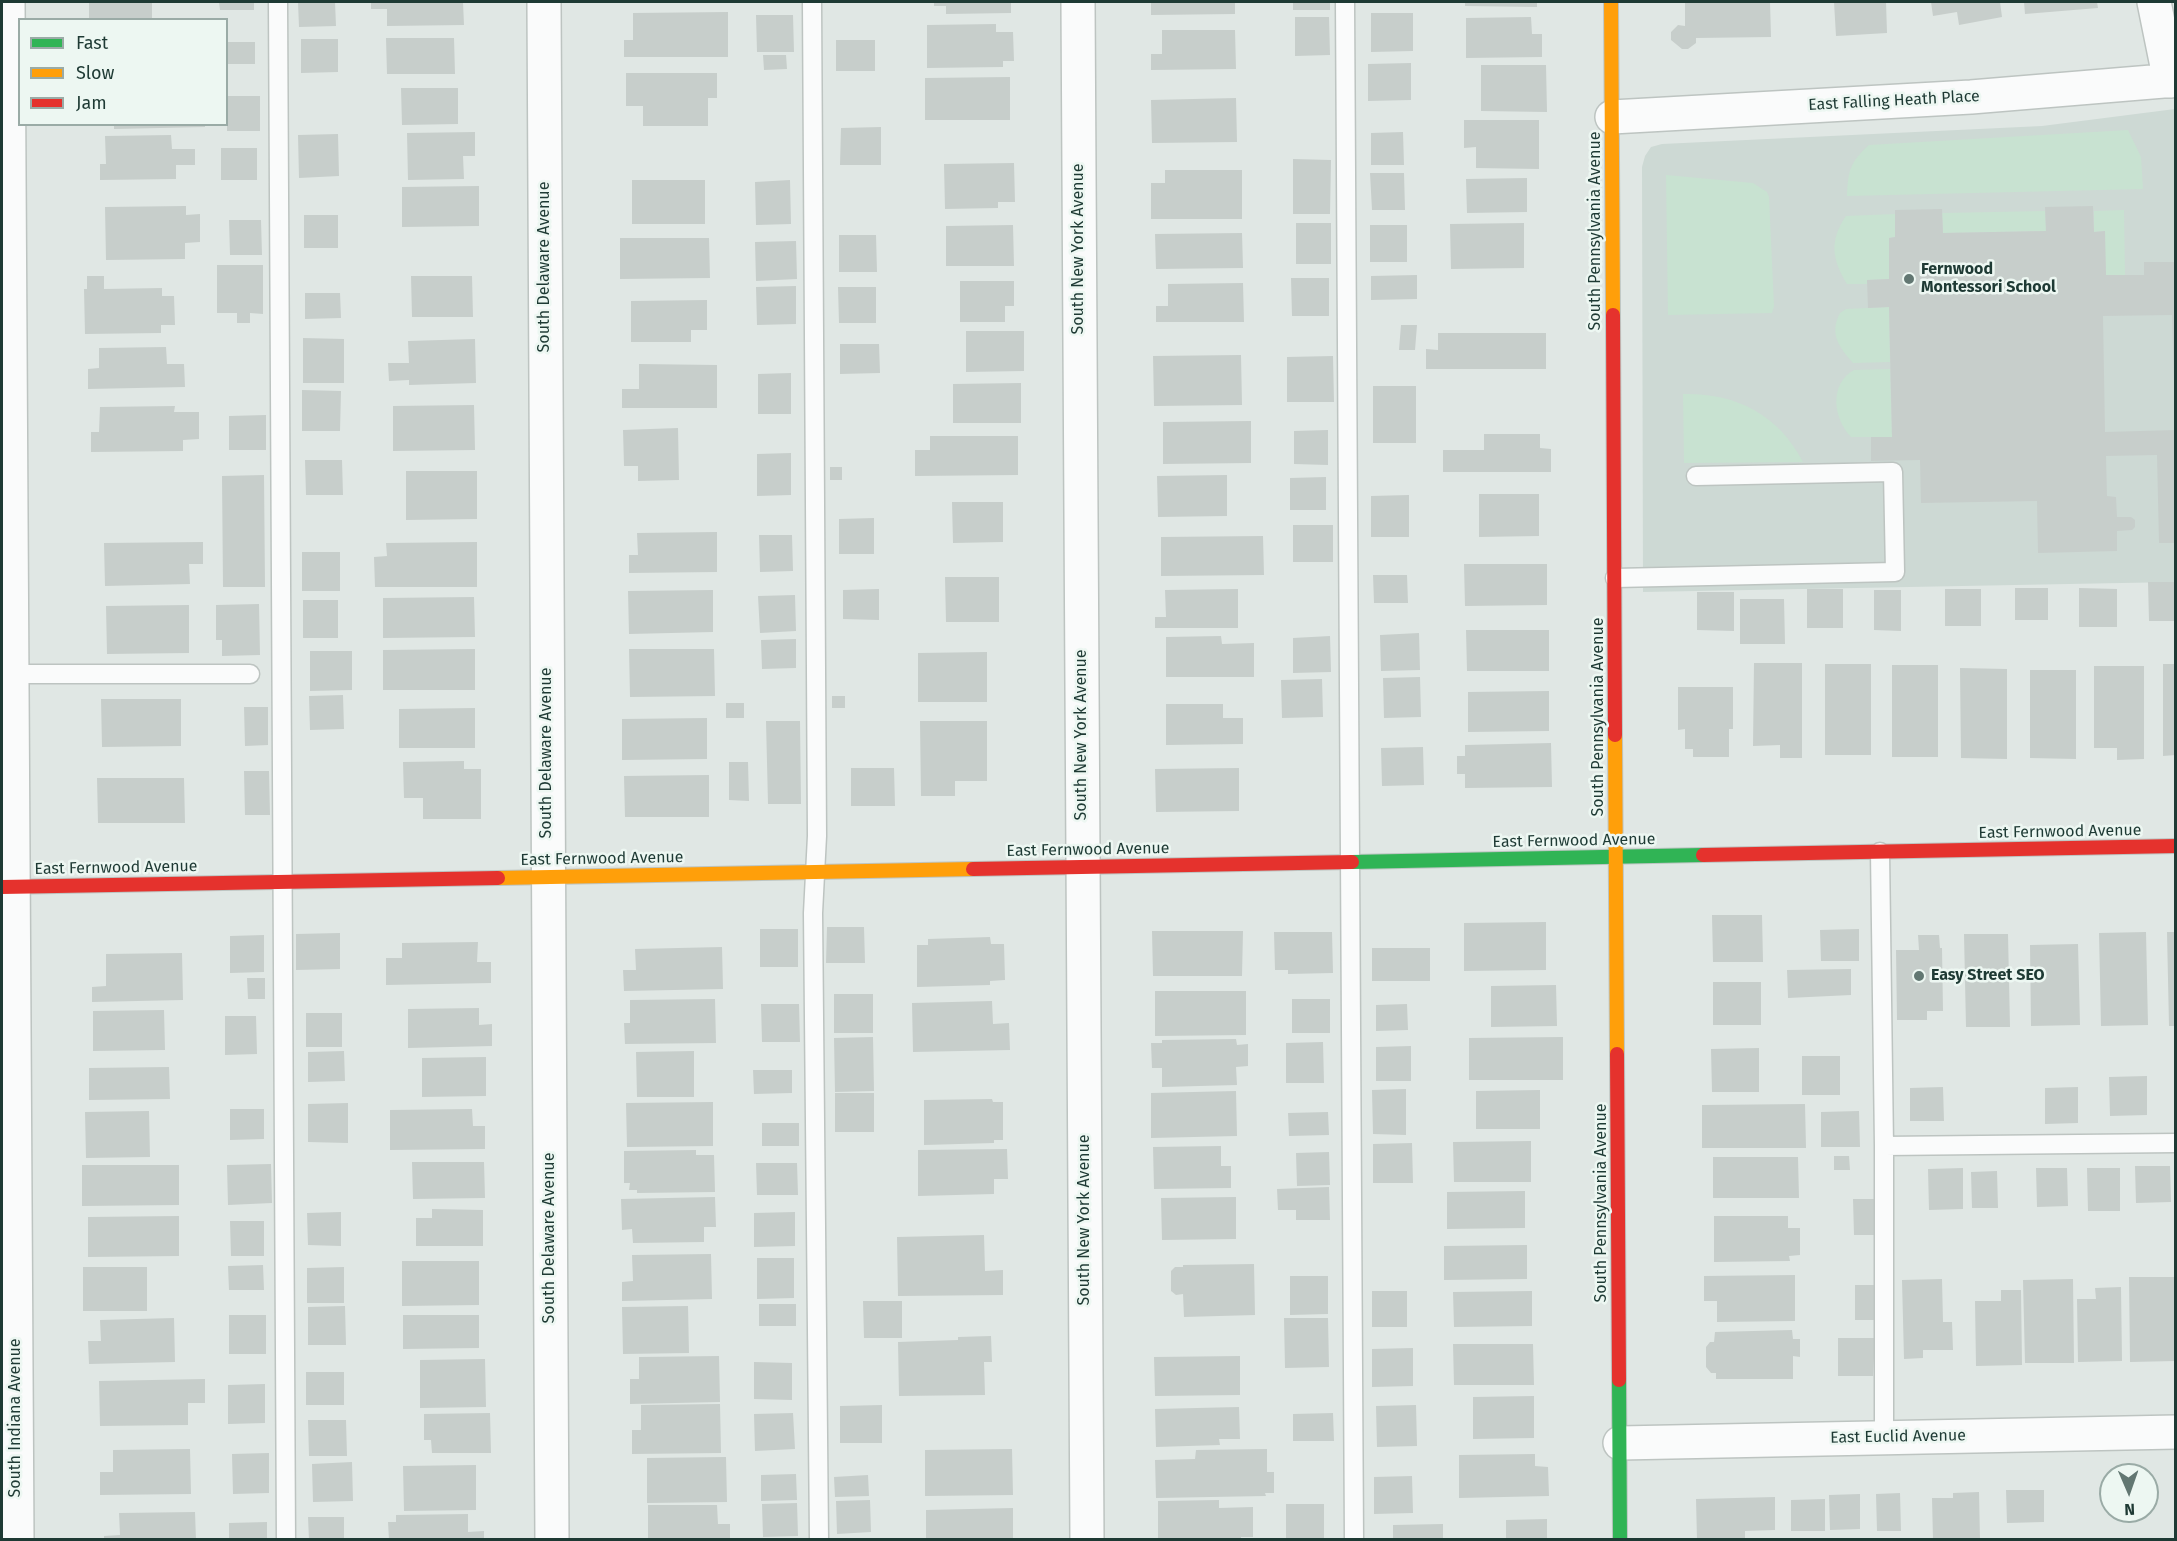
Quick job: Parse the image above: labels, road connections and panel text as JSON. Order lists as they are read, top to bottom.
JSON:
{
  "streets": {
    "street": [
      "East Falling Heath Place",
      "South Pennsylvania Avenue",
      "South New York Avenue",
      "South Delaware Avenue",
      "East Fernwood Avenue",
      "South Indiana Avenue",
      "East Euclid Avenue"
    ]
  },
  "crossings": [
    ["East Falling Heath Place", "South Pennsylvania Avenue"],
    ["South Pennsylvania Avenue", "East Fernwood Avenue"],
    ["South Pennsylvania Avenue", "East Euclid Avenue"],
    ["South New York Avenue", "East Fernwood Avenue"],
    ["South Delaware Avenue", "East Fernwood Avenue"],
    ["East Fernwood Avenue", "South Indiana Avenue"]
  ],
  "places": ["Fernwood Montessori School", "Easy Street SEO"],
  "legend": ["Fast", "Slow", "Jam"],
  "north": "bottom"
}
